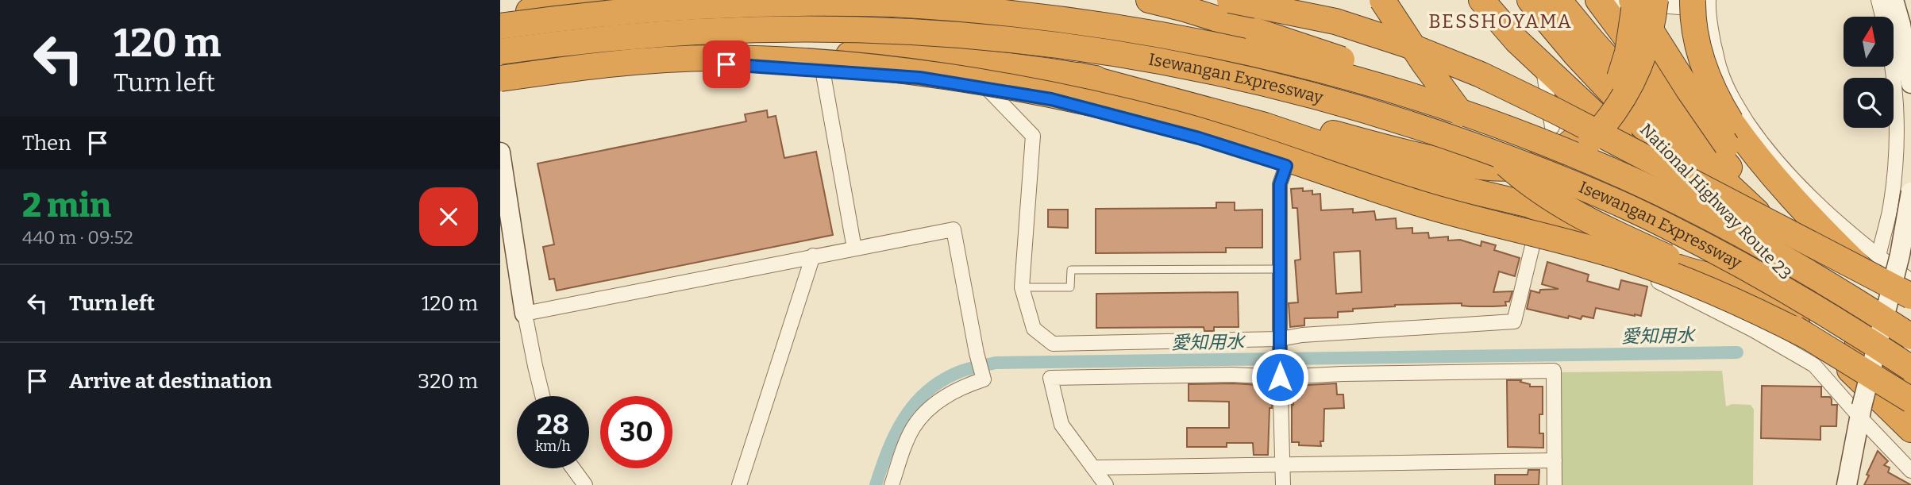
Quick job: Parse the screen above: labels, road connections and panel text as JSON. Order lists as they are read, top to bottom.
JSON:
{
  "streets": {
    "highway": ["Isewangan Expressway", "National Highway Route 23"]
  },
  "crossings": [
    ["Isewangan Expressway", "National Highway Route 23"]
  ],
  "districts": ["BESSHOYAMA"],
  "water": ["愛知用水"],
  "north": "top",
  "page": {
    "turn": ["120 m", "Turn left"],
    "then": "Then",
    "heading": ["2 min", "440 m · 09:52"],
    "list": [
      {
        "name": "Turn left",
        "value": "120 m"
      },
      {
        "name": "Arrive at destination",
        "value": "320 m"
      }
    ],
    "speed": "28 km/h",
    "limit": "30"
  }
}
